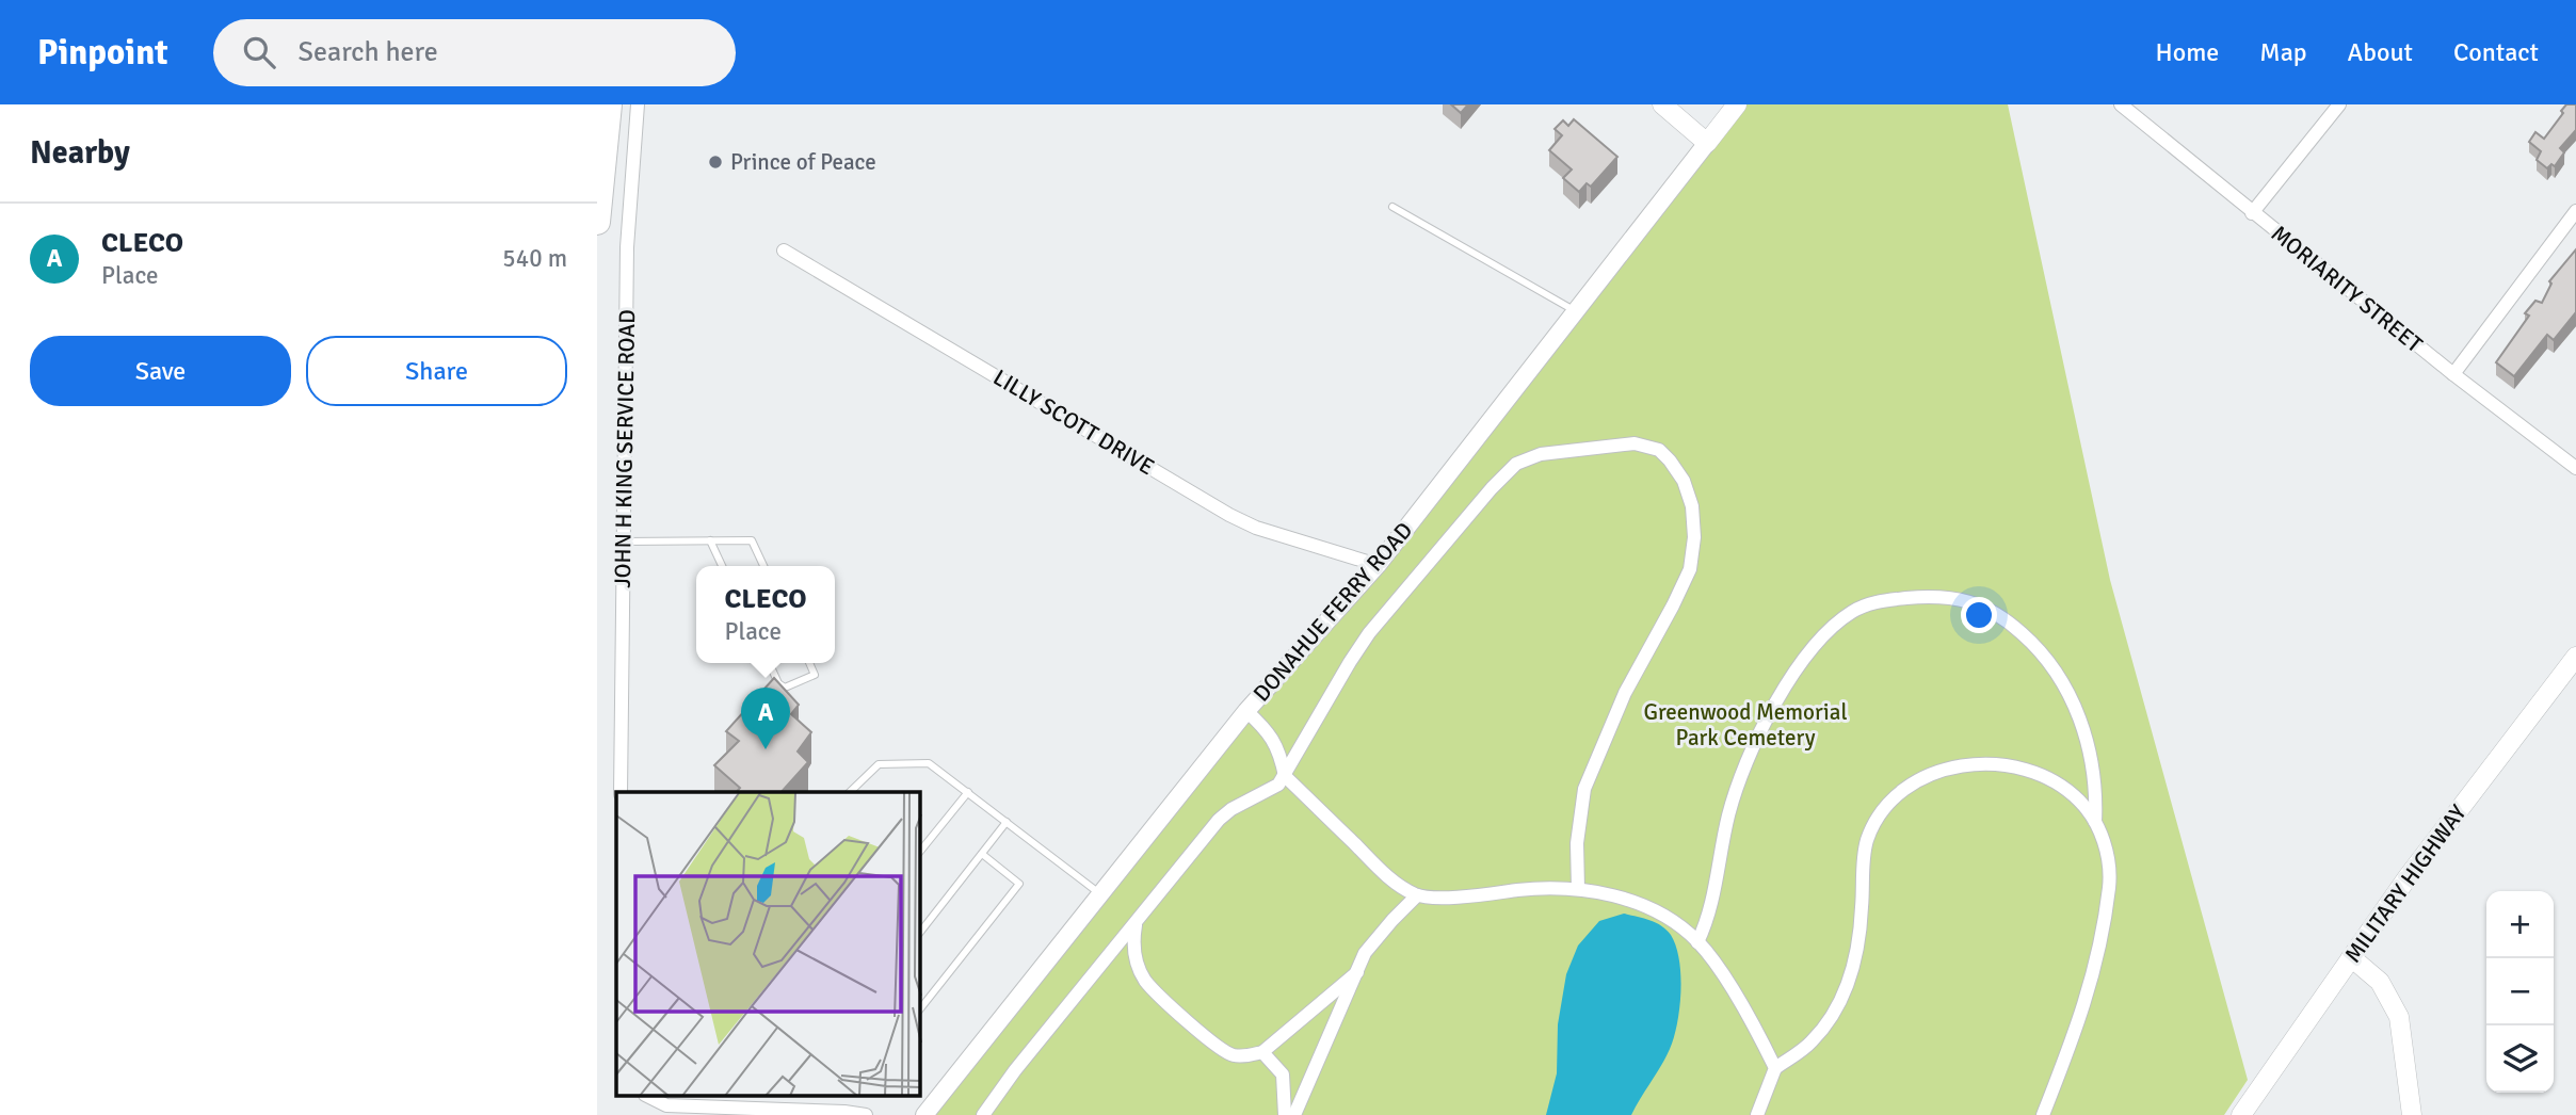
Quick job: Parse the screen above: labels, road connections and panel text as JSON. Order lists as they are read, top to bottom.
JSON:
{
  "streets": {
    "main road": ["DONAHUE FERRY ROAD", "MILITARY HIGHWAY"],
    "street": ["MORIARITY STREET", "LILLY SCOTT DRIVE", "JOHN H KING SERVICE ROAD"]
  },
  "crossings": [
    ["LILLY SCOTT DRIVE", "DONAHUE FERRY ROAD"]
  ],
  "parks": ["Greenwood Memorial Park Cemetery"],
  "places": ["Prince of Peace"],
  "page": {
    "header": "Pinpoint",
    "search": "Search here",
    "nav": [
      "Home",
      "Map",
      "About",
      "Contact"
    ],
    "heading": "Nearby",
    "list": [
      {
        "mark": "A",
        "name": "CLECO",
        "note": "Place",
        "value": "540 m"
      }
    ],
    "buttons": ["Save", "Share"],
    "popup": ["CLECO", "Place"],
    "pins": "A",
    "map_buttons": ["+", "−"]
  }
}
